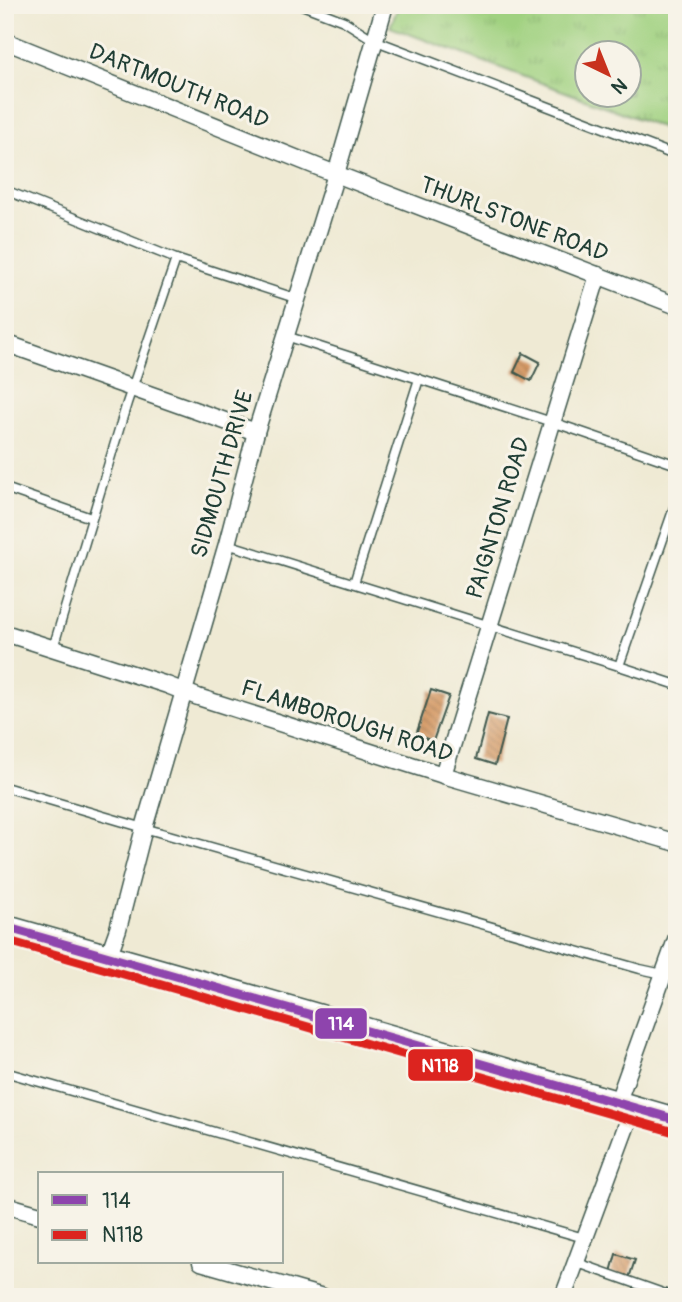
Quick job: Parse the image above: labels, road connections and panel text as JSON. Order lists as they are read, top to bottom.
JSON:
{
  "streets": {
    "street": [
      "DARTMOUTH ROAD",
      "THURLSTONE ROAD",
      "SIDMOUTH DRIVE",
      "PAIGNTON ROAD",
      "FLAMBOROUGH ROAD"
    ]
  },
  "crossings": [
    ["DARTMOUTH ROAD", "THURLSTONE ROAD"],
    ["DARTMOUTH ROAD", "SIDMOUTH DRIVE"],
    ["THURLSTONE ROAD", "SIDMOUTH DRIVE"],
    ["THURLSTONE ROAD", "PAIGNTON ROAD"],
    ["SIDMOUTH DRIVE", "FLAMBOROUGH ROAD"],
    ["PAIGNTON ROAD", "FLAMBOROUGH ROAD"]
  ],
  "lines": ["transit line 114", "transit line N118"],
  "legend": ["114", "N118"],
  "north": "bottom right"
}
